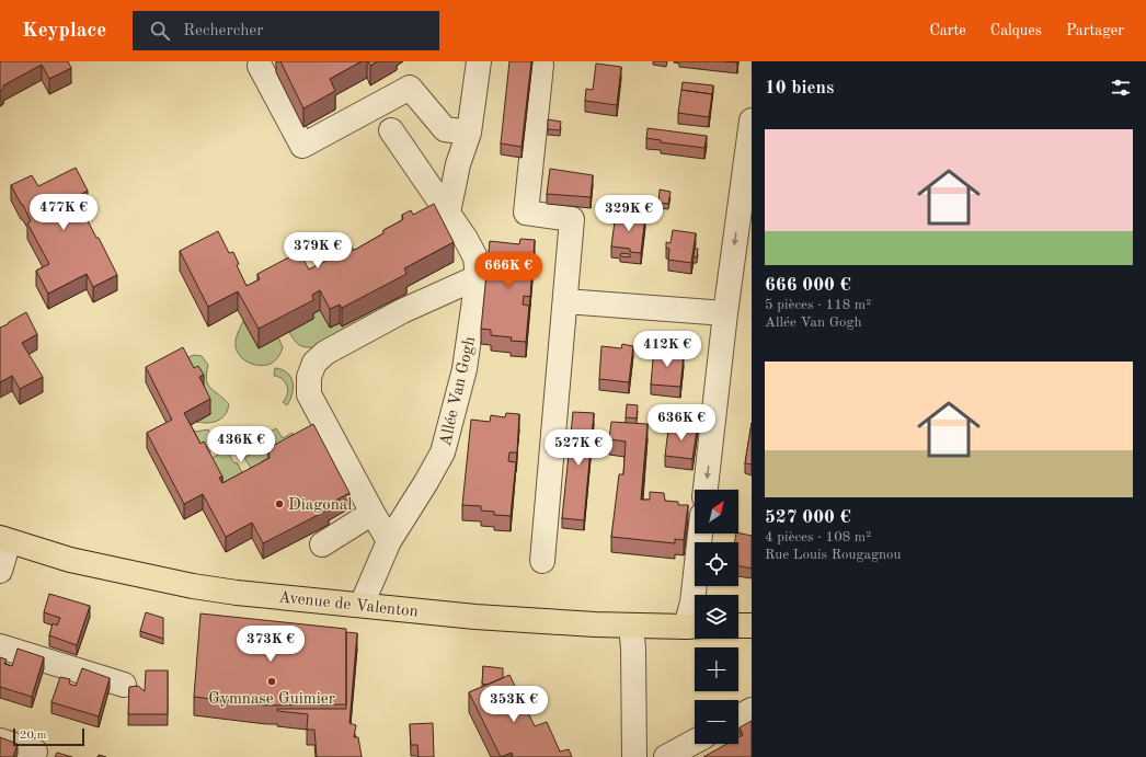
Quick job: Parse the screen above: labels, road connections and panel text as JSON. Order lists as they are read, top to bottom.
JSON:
{
  "streets": {
    "main road": ["Avenue de Valenton"],
    "street": ["Allée Van Gogh"]
  },
  "crossings": [
    ["Allée Van Gogh", "Avenue de Valenton"]
  ],
  "places": ["Diagonal", "Gymnase Guimier"],
  "scale_bar": "20 m",
  "north": "top right",
  "page": {
    "header": "Keyplace",
    "search": "Rechercher",
    "nav": ["Carte", "Calques", "Partager"],
    "heading": "10 biens",
    "list": [
      {
        "name": "666 000 €",
        "note": "5 pièces · 118 m² · Allée Van Gogh"
      },
      {
        "name": "527 000 €",
        "note": "4 pièces · 108 m² · Rue Louis Rougagnou"
      }
    ],
    "price": [
      "477K €",
      "329K €",
      "379K €",
      "666K €",
      "412K €",
      "636K €",
      "436K €",
      "527K €",
      "373K €",
      "353K €"
    ],
    "map_buttons": ["+", "−"],
    "scale": "20 m"
  }
}
